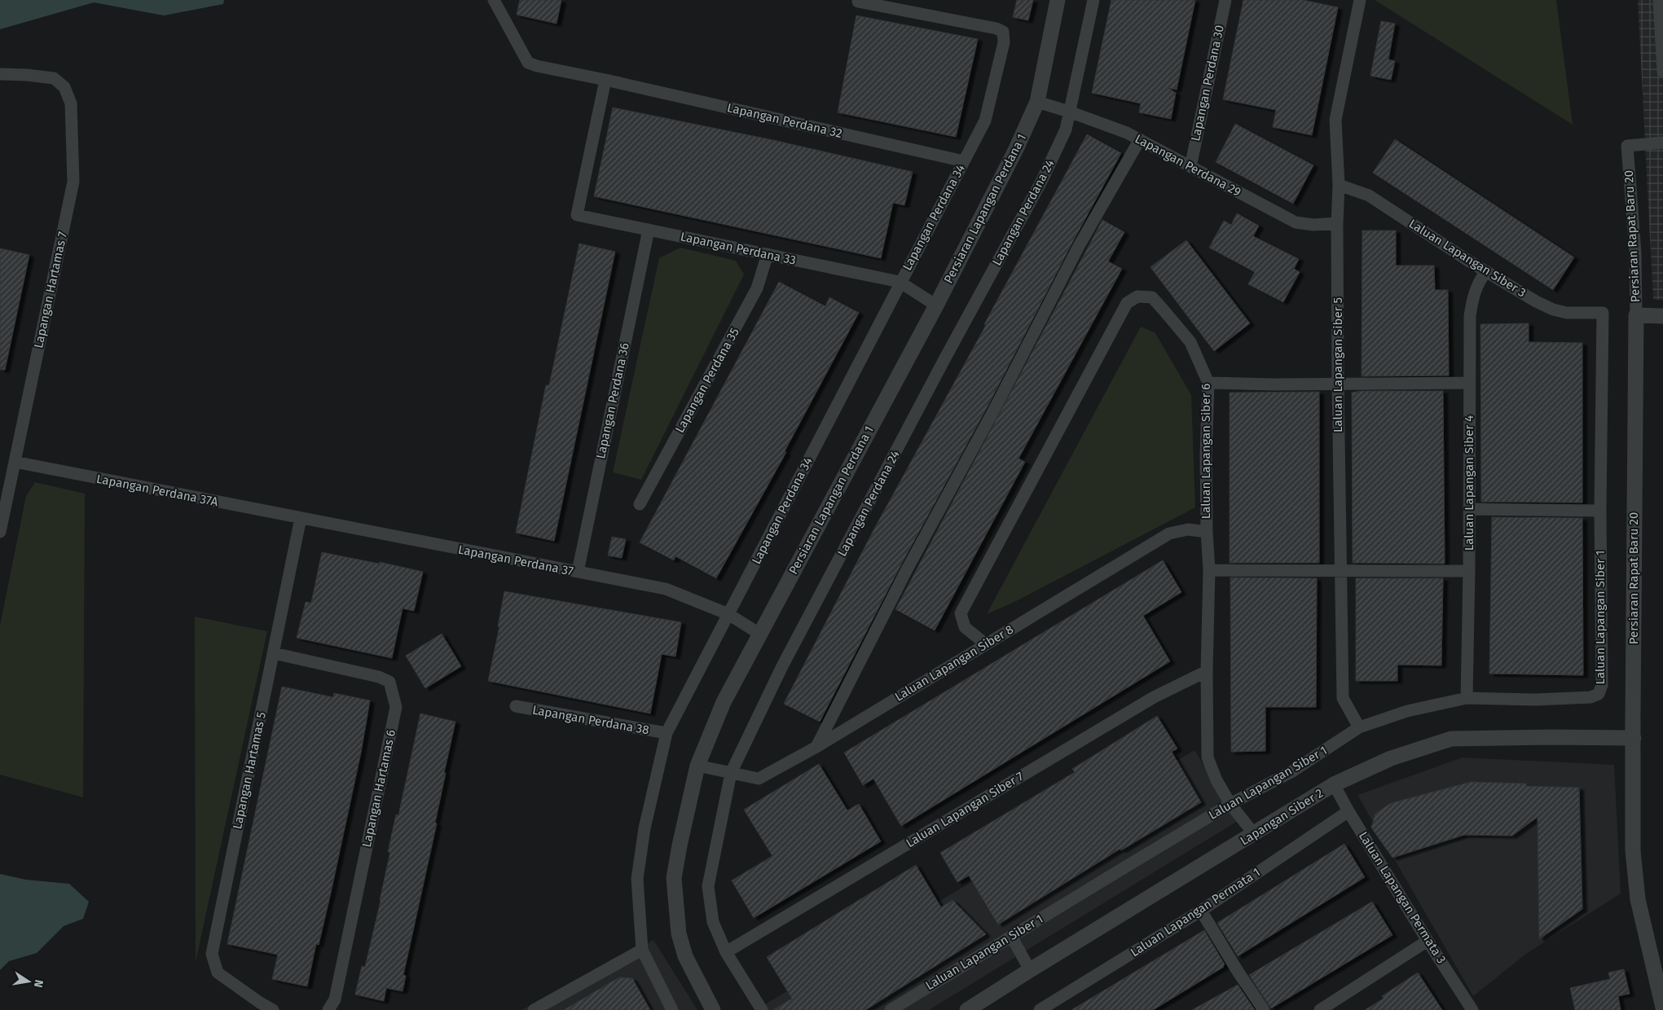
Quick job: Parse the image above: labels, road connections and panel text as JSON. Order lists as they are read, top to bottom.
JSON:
{
  "streets": {
    "street": [
      "Lapangan Perdana 30",
      "Lapangan Perdana 32",
      "Lapangan Perdana 29",
      "Persiaran Lapangan Perdana 1",
      "Lapangan Perdana 24",
      "Lapangan Perdana 34",
      "Persiaran Rapat Baru 20",
      "Lapangan Perdana 33",
      "Laluan Lapangan Siber 3",
      "Lapangan Hartamas 7",
      "Laluan Lapangan Siber 5",
      "Lapangan Perdana 35",
      "Lapangan Perdana 36",
      "Laluan Lapangan Siber 6",
      "Laluan Lapangan Siber 4",
      "Lapangan Perdana 37A",
      "Lapangan Perdana 37",
      "Laluan Lapangan Siber 1",
      "Laluan Lapangan Siber 8",
      "Lapangan Perdana 38",
      "Lapangan Hartamas 5",
      "Lapangan Hartamas 6",
      "Laluan Lapangan Siber 7",
      "Lapangan Siber 2",
      "Laluan Lapangan Permata 3",
      "Laluan Lapangan Permata 1"
    ]
  },
  "crossings": [
    ["Lapangan Perdana 30", "Lapangan Perdana 29"],
    ["Lapangan Perdana 32", "Lapangan Perdana 34"],
    ["Lapangan Perdana 32", "Lapangan Perdana 33"],
    ["Lapangan Perdana 29", "Persiaran Lapangan Perdana 1"],
    ["Lapangan Perdana 29", "Lapangan Perdana 24"],
    ["Lapangan Perdana 29", "Laluan Lapangan Siber 5"],
    ["Persiaran Lapangan Perdana 1", "Lapangan Perdana 37"],
    ["Persiaran Lapangan Perdana 1", "Laluan Lapangan Siber 8"],
    ["Lapangan Perdana 24", "Laluan Lapangan Siber 8"],
    ["Lapangan Perdana 24", "Laluan Lapangan Siber 7"],
    ["Lapangan Perdana 34", "Lapangan Perdana 33"],
    ["Lapangan Perdana 34", "Lapangan Perdana 37"],
    ["Lapangan Perdana 34", "Lapangan Perdana 38"],
    ["Persiaran Rapat Baru 20", "Lapangan Siber 2"],
    ["Lapangan Perdana 33", "Lapangan Perdana 35"],
    ["Lapangan Perdana 33", "Lapangan Perdana 36"],
    ["Laluan Lapangan Siber 3", "Laluan Lapangan Siber 5"],
    ["Laluan Lapangan Siber 3", "Laluan Lapangan Siber 4"],
    ["Laluan Lapangan Siber 3", "Laluan Lapangan Siber 1"],
    ["Lapangan Hartamas 7", "Lapangan Perdana 37A"],
    ["Laluan Lapangan Siber 5", "Laluan Lapangan Siber 1"],
    ["Lapangan Perdana 36", "Lapangan Perdana 37"],
    ["Laluan Lapangan Siber 6", "Laluan Lapangan Siber 1"],
    ["Laluan Lapangan Siber 6", "Laluan Lapangan Siber 8"],
    ["Laluan Lapangan Siber 6", "Laluan Lapangan Siber 7"],
    ["Laluan Lapangan Siber 6", "Lapangan Siber 2"],
    ["Laluan Lapangan Siber 4", "Laluan Lapangan Siber 1"],
    ["Lapangan Perdana 37A", "Lapangan Perdana 37"],
    ["Lapangan Perdana 37A", "Lapangan Hartamas 5"],
    ["Lapangan Perdana 37", "Lapangan Hartamas 5"],
    ["Lapangan Hartamas 5", "Lapangan Hartamas 6"],
    ["Lapangan Siber 2", "Laluan Lapangan Permata 3"],
    ["Laluan Lapangan Permata 3", "Laluan Lapangan Permata 1"]
  ],
  "north": "right"
}
